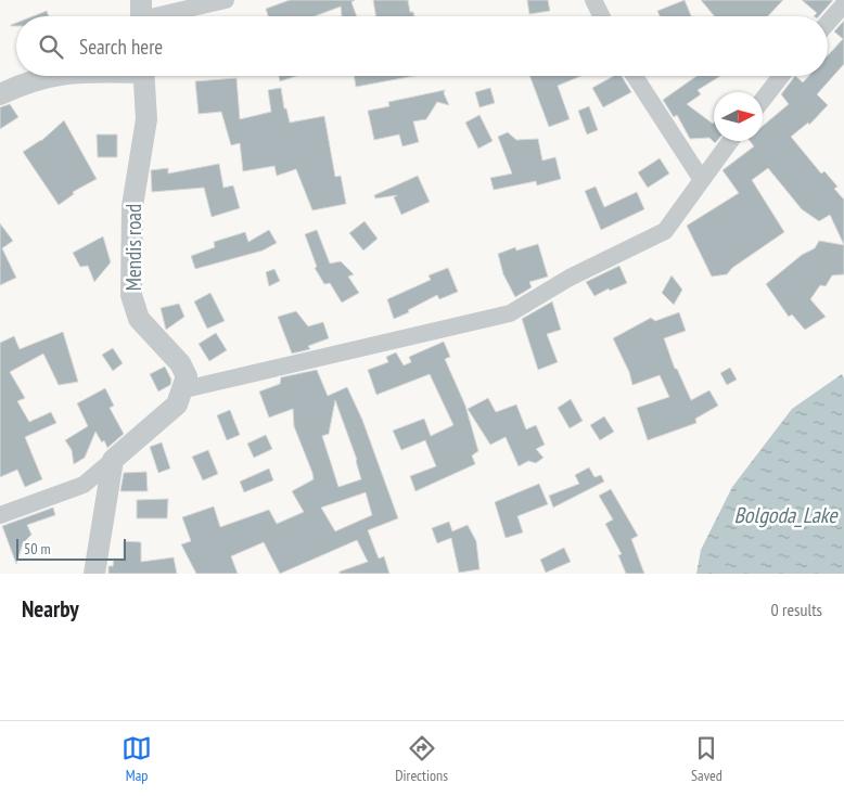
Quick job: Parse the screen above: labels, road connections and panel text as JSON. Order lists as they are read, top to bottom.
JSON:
{
  "streets": {
    "street": ["Mendis road"]
  },
  "water": ["Bolgoda_Lake"],
  "scale_bar": "50 m",
  "north": "right",
  "page": {
    "search": "Search here",
    "scale": "50 m",
    "heading": ["Nearby", "0 results"],
    "nav": ["Map", "Directions", "Saved"]
  }
}
